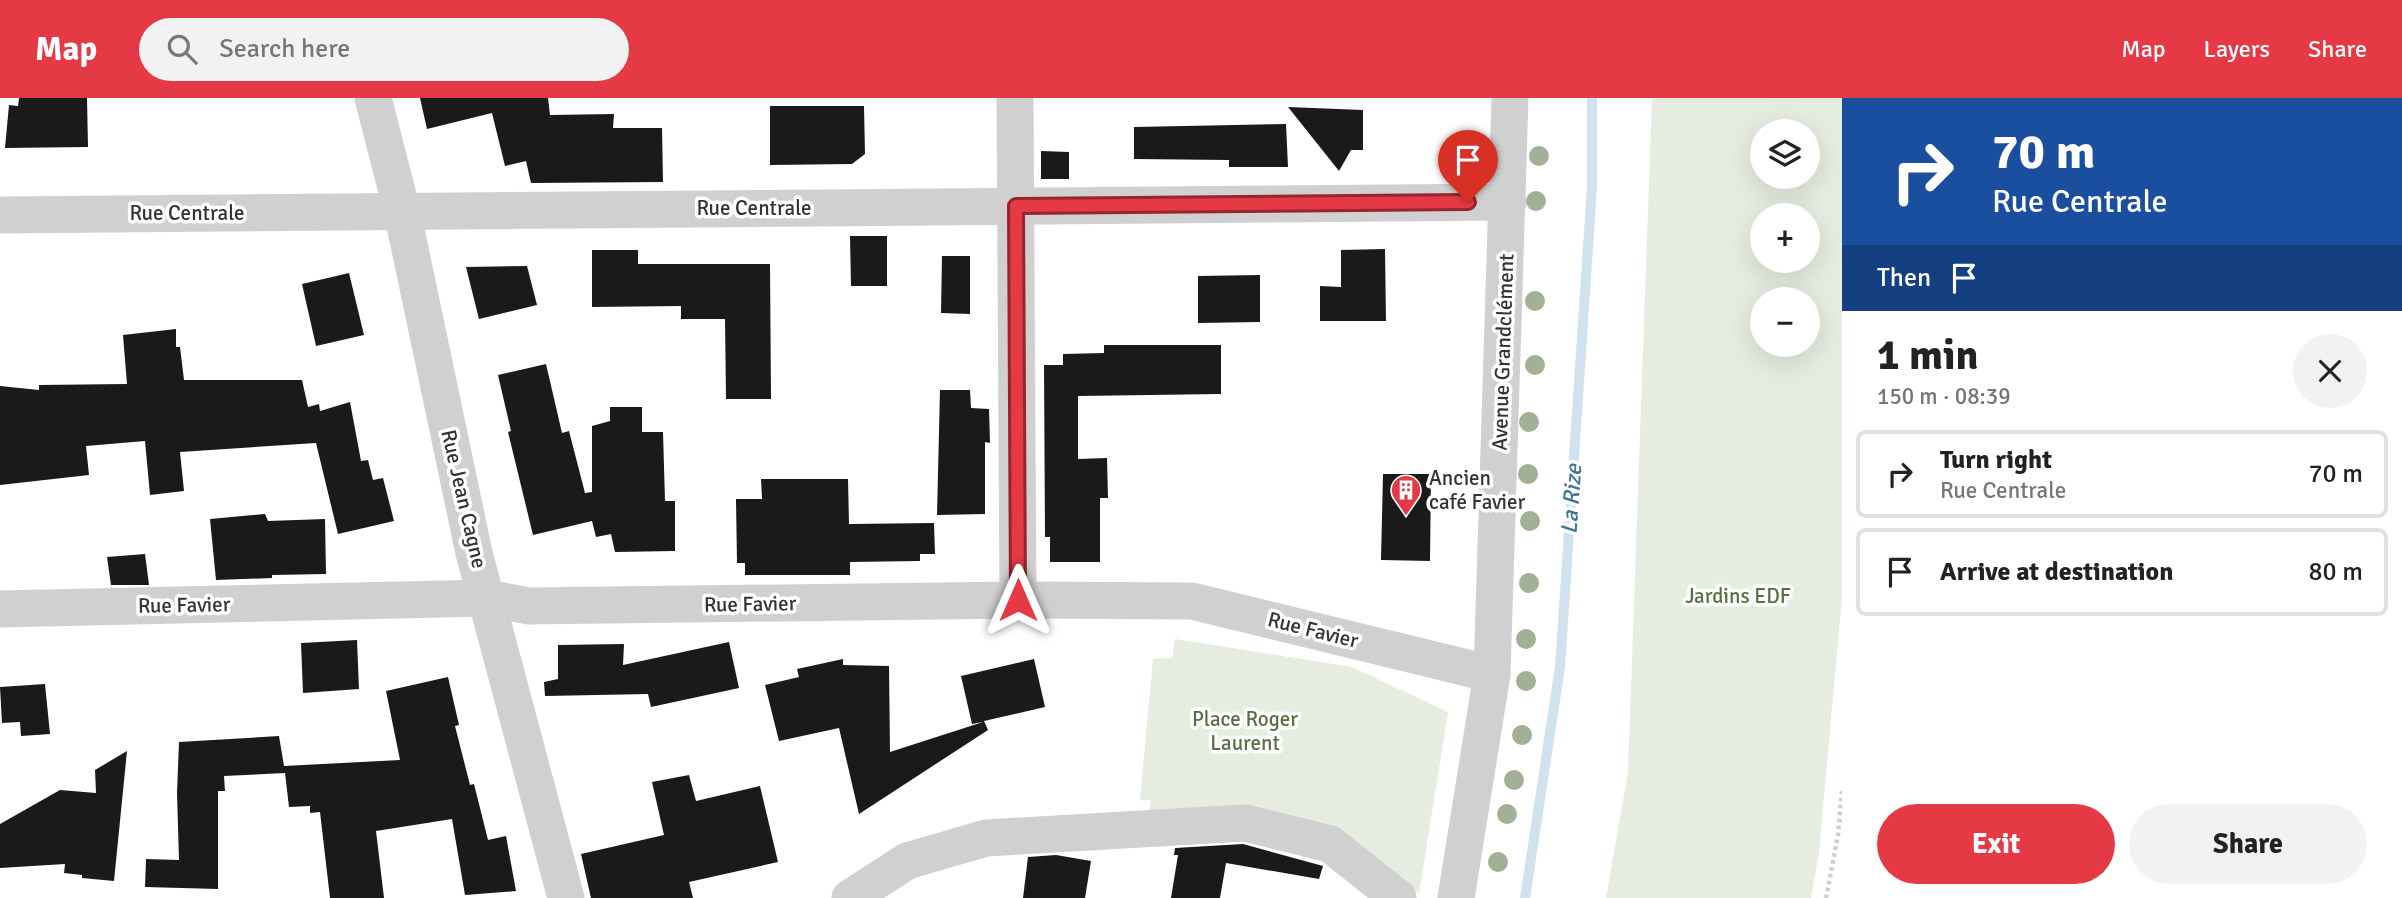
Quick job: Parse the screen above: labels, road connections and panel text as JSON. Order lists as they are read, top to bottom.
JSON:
{
  "streets": {
    "street": [
      "Rue Centrale",
      "Avenue Grandclément",
      "Rue Jean Cagne",
      "Rue Favier"
    ]
  },
  "crossings": [
    ["Rue Centrale", "Avenue Grandclément"],
    ["Rue Centrale", "Rue Jean Cagne"],
    ["Avenue Grandclément", "Rue Favier"],
    ["Rue Jean Cagne", "Rue Favier"]
  ],
  "water": ["La Rize"],
  "parks": ["Jardins EDF", "Place Roger Laurent"],
  "places": {
    "building": ["Ancien café Favier"]
  },
  "page": {
    "header": "Map",
    "search": "Search here",
    "nav": ["Map", "Layers", "Share"],
    "turn": ["70 m", "Rue Centrale"],
    "map_buttons": ["+", "−"],
    "then": "Then",
    "heading": ["1 min", "150 m · 08:39"],
    "list": [
      {
        "name": "Turn right",
        "note": "Rue Centrale",
        "value": "70 m"
      },
      {
        "name": "Arrive at destination",
        "value": "80 m"
      }
    ],
    "buttons": ["Exit", "Share"]
  }
}
